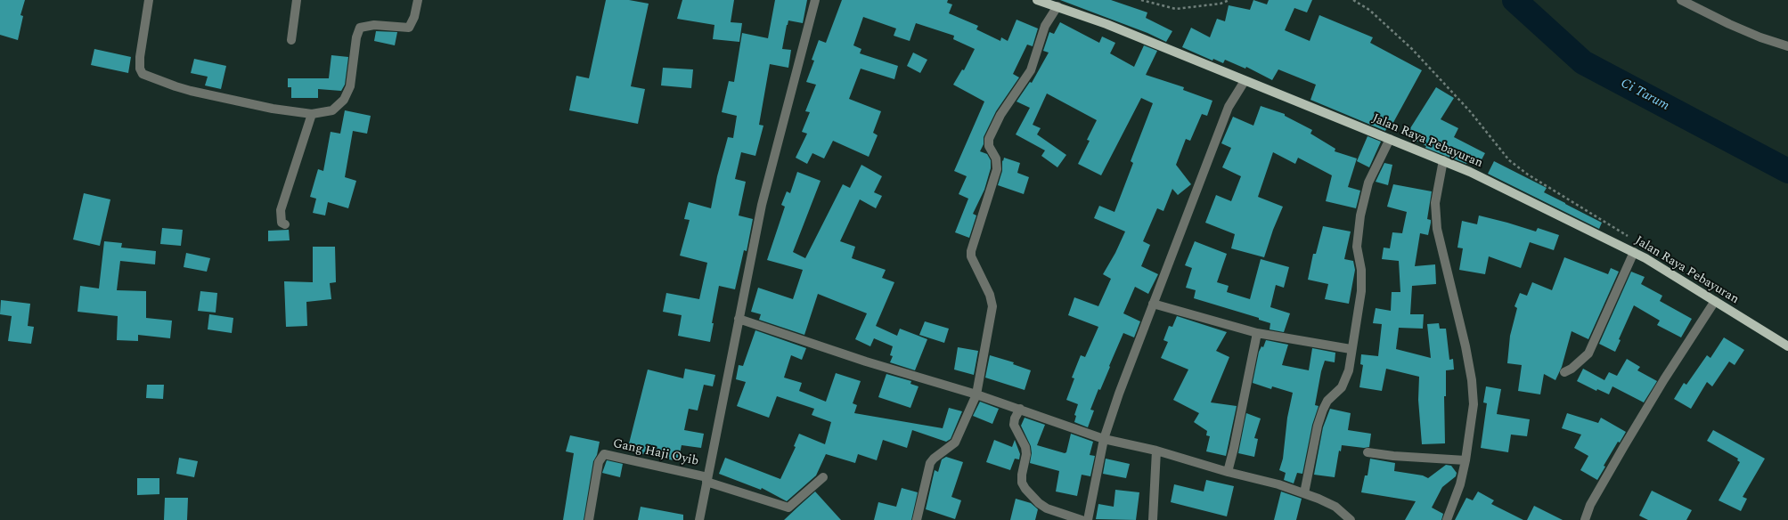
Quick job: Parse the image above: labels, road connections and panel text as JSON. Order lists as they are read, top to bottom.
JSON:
{
  "streets": {
    "main road": ["Jalan Raya Pebayuran"],
    "street": ["Gang Haji Oyib"]
  },
  "water": ["Ci Tarum"]
}
